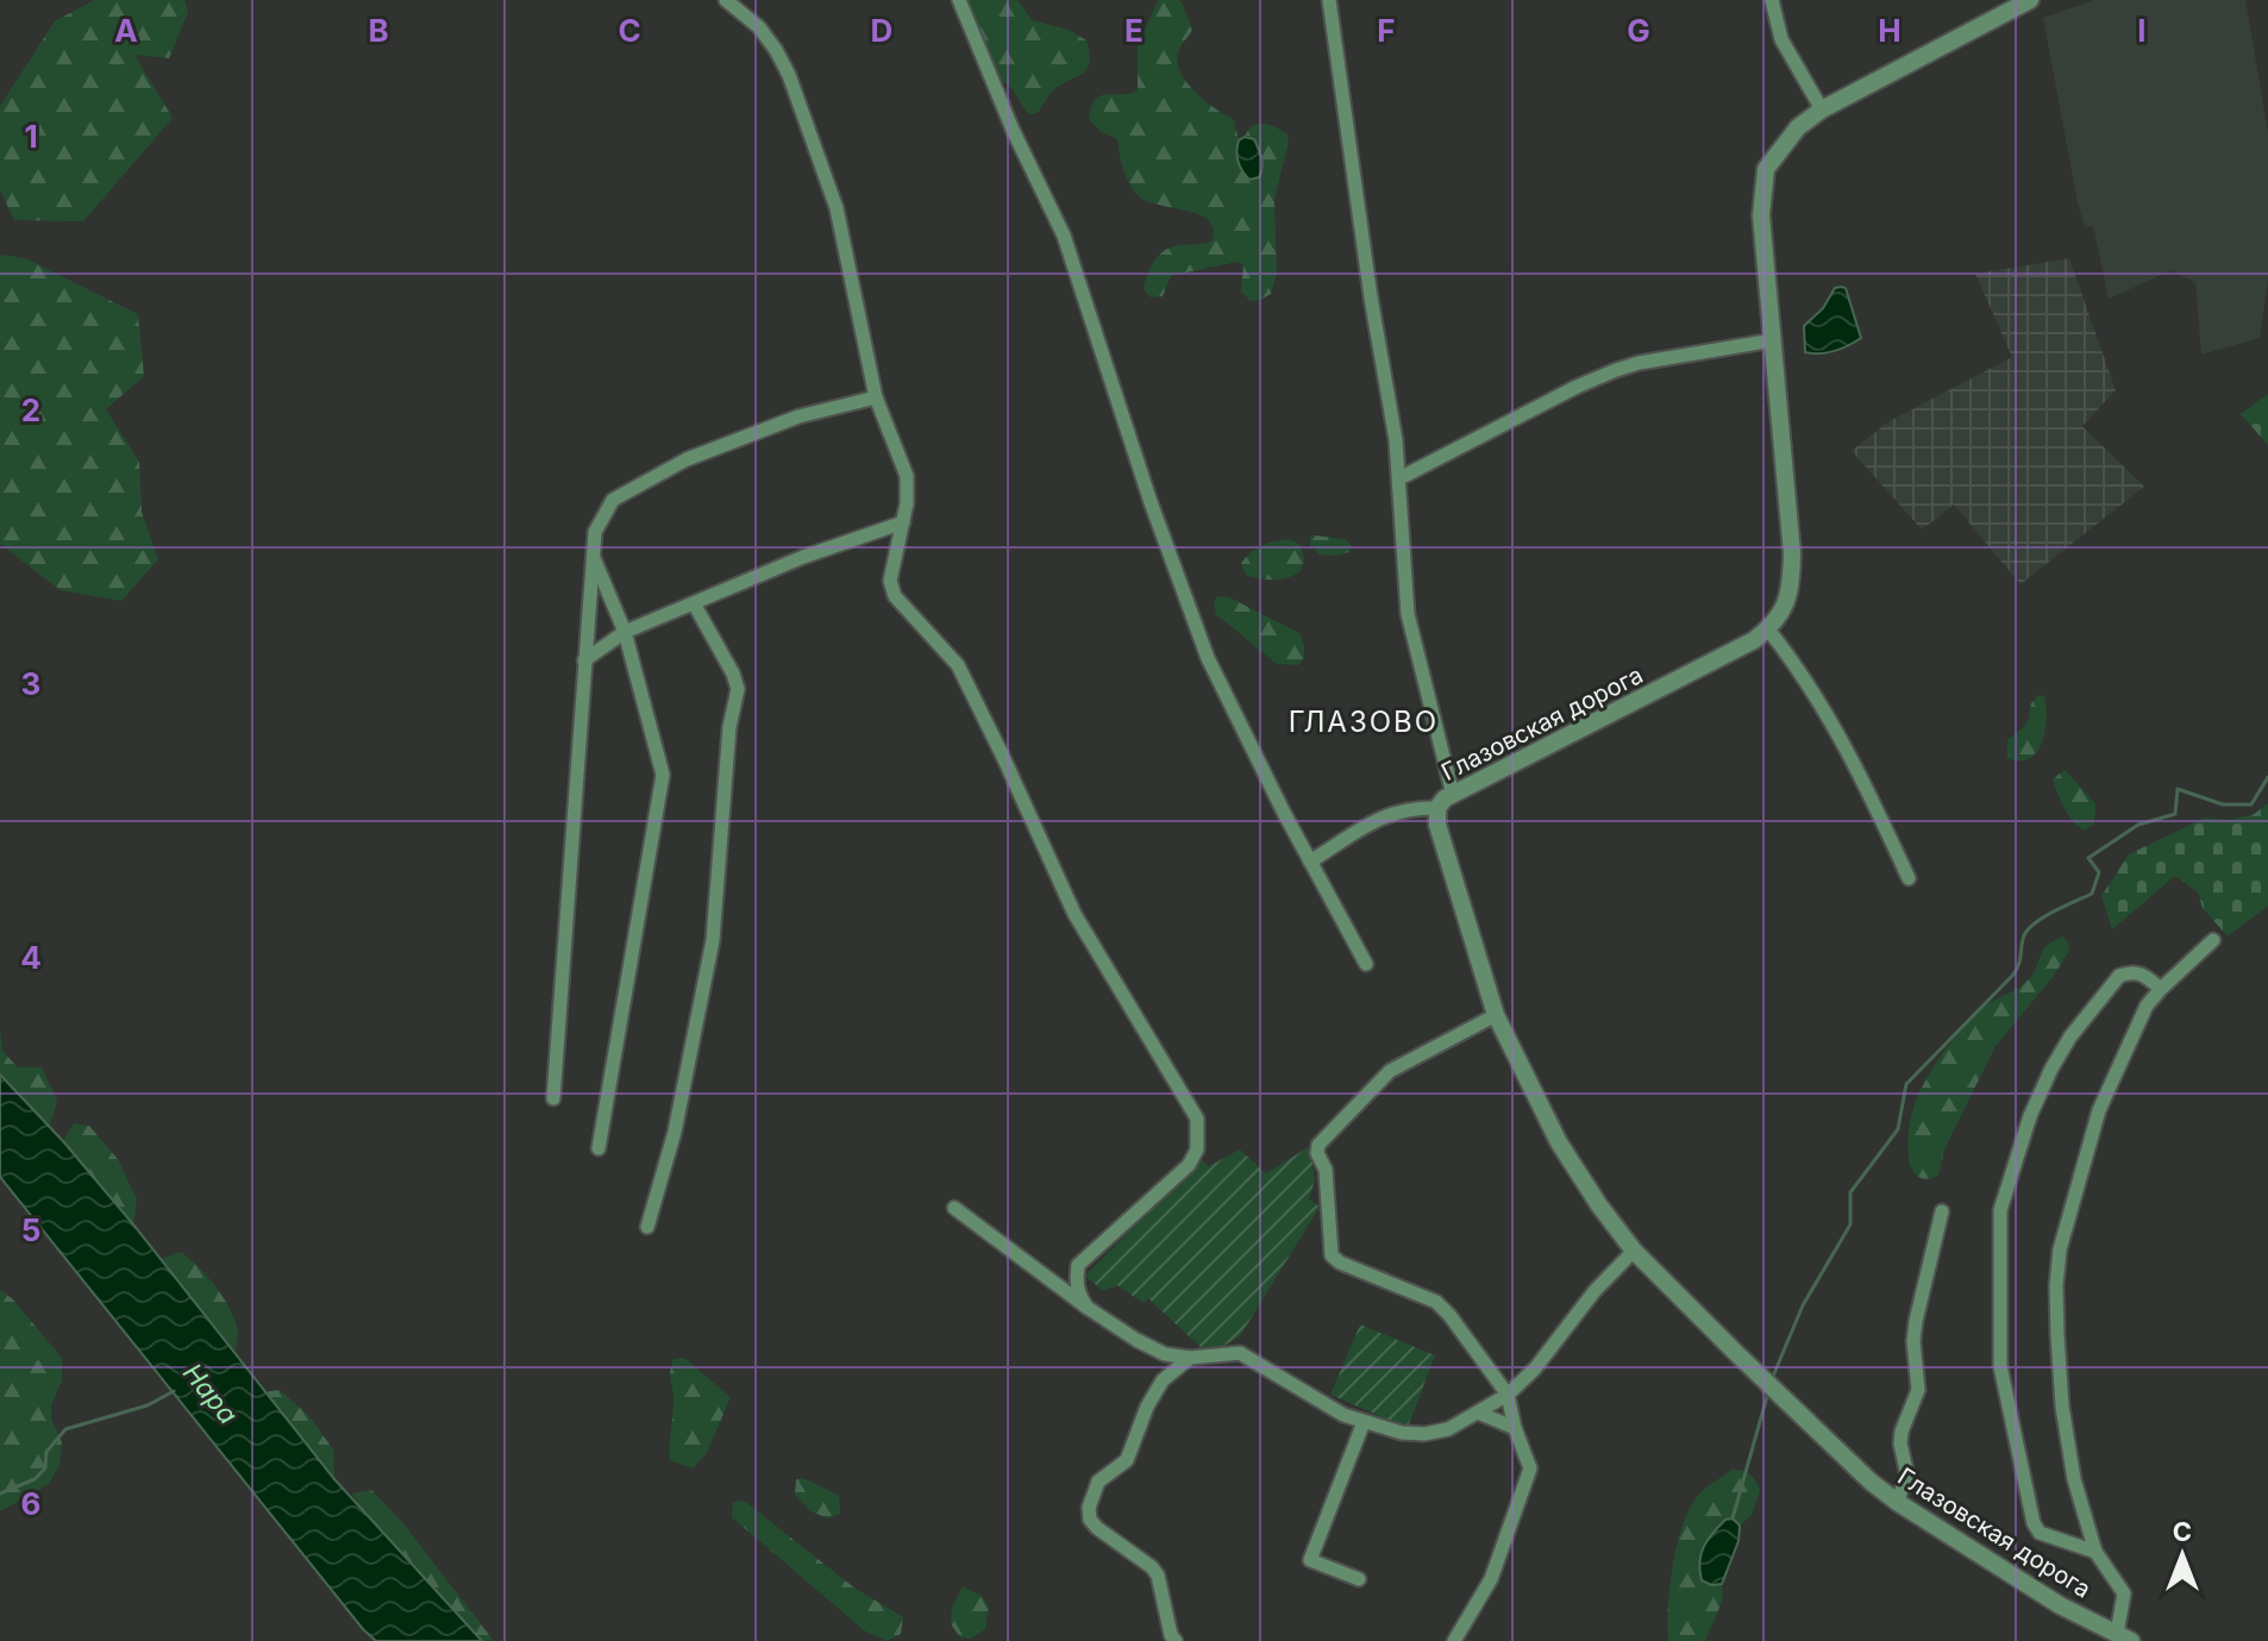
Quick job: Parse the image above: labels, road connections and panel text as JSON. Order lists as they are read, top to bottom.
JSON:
{
  "streets": {
    "street": ["Глазовская дорога"]
  },
  "districts": ["ГЛАЗОВО"],
  "water": ["Нара"],
  "north": "top",
  "grid": {
    "columns": [
      "A",
      "B",
      "C",
      "D",
      "E",
      "F",
      "G",
      "H",
      "I"
    ],
    "rows": [
      "1",
      "2",
      "3",
      "4",
      "5",
      "6"
    ]
  }
}
